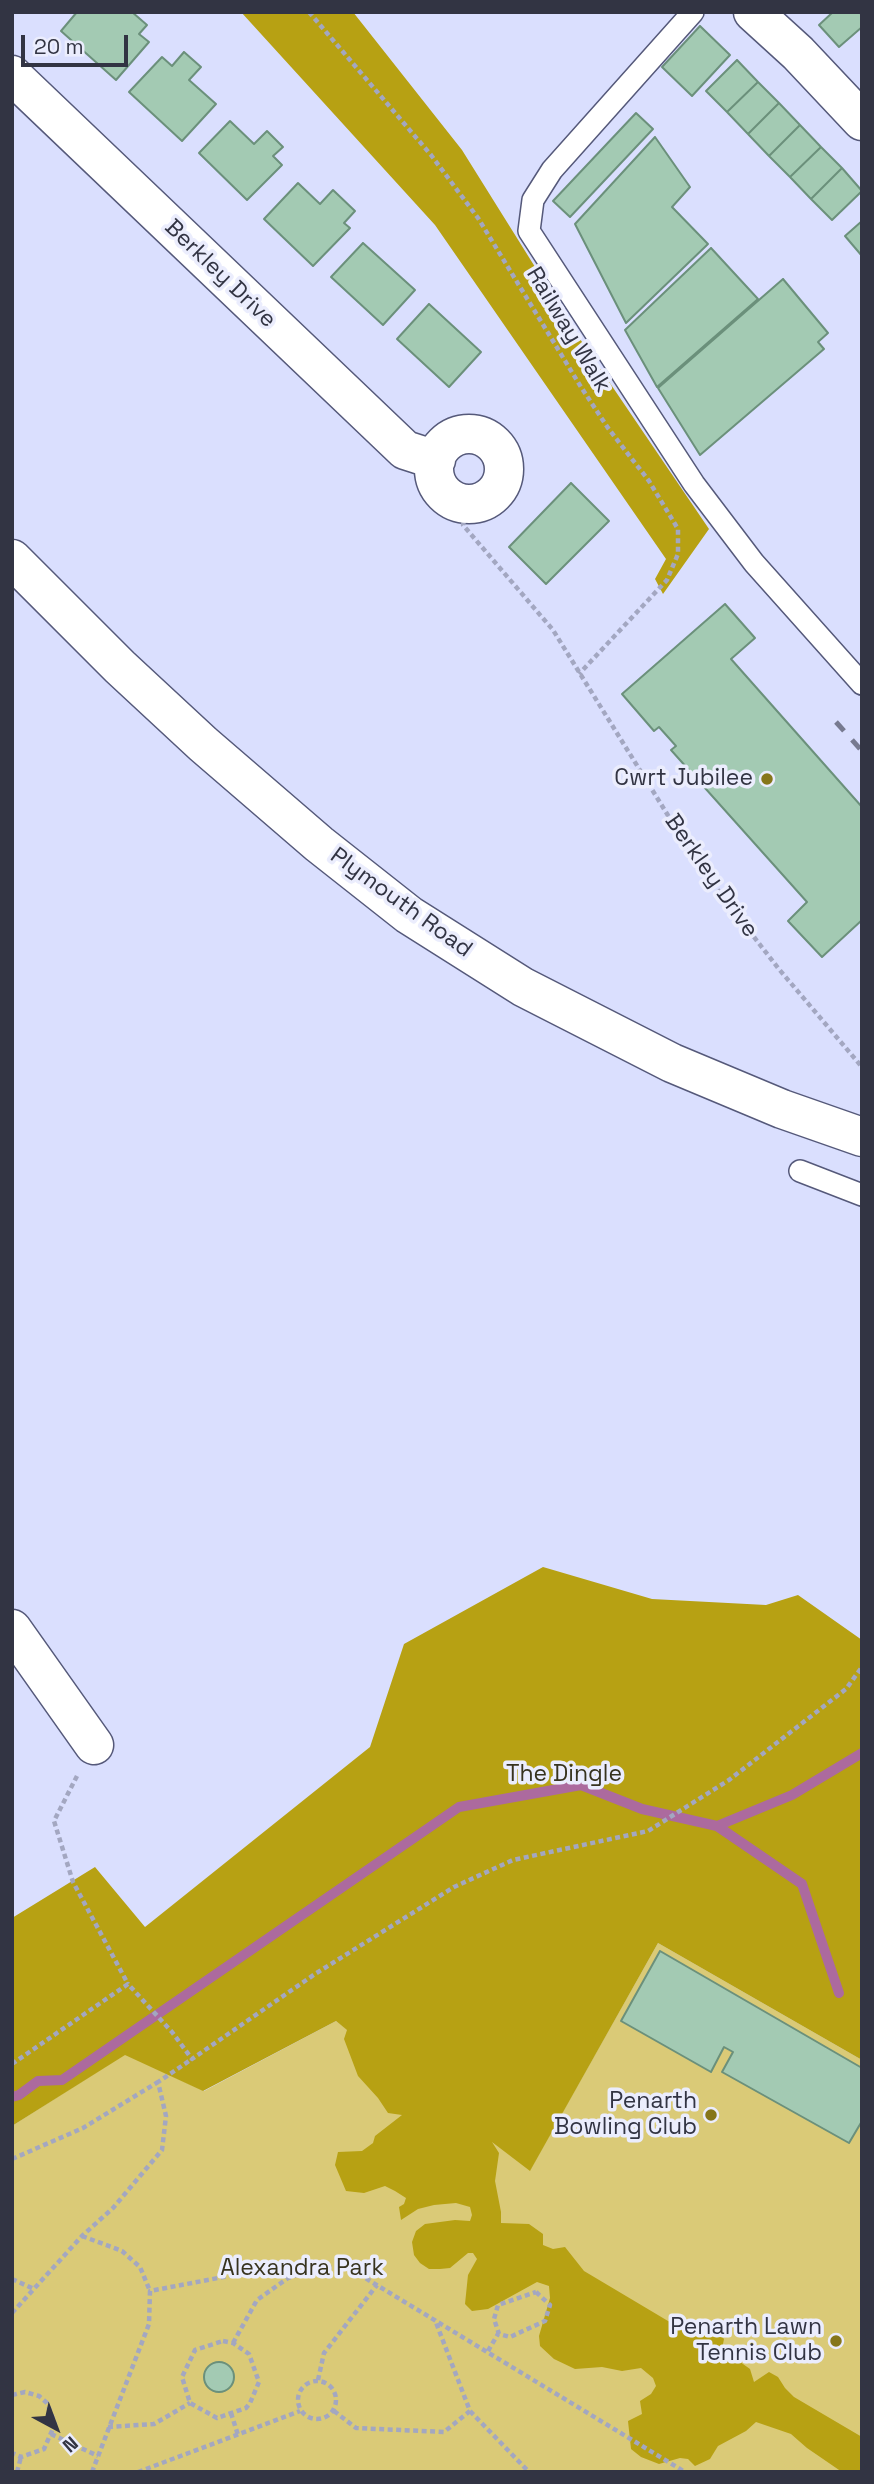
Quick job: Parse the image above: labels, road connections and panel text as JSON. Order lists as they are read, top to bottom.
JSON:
{
  "streets": {
    "street": ["Berkley Drive", "Plymouth Road"],
    "path": ["Railway Walk"]
  },
  "crossings": [
    ["Berkley Drive", "Railway Walk"]
  ],
  "parks": ["The Dingle", "Alexandra Park"],
  "places": ["Cwrt Jubilee", "Penarth Bowling Club", "Penarth Lawn Tennis Club"],
  "scale_bar": "20 m",
  "north": "bottom right"
}
